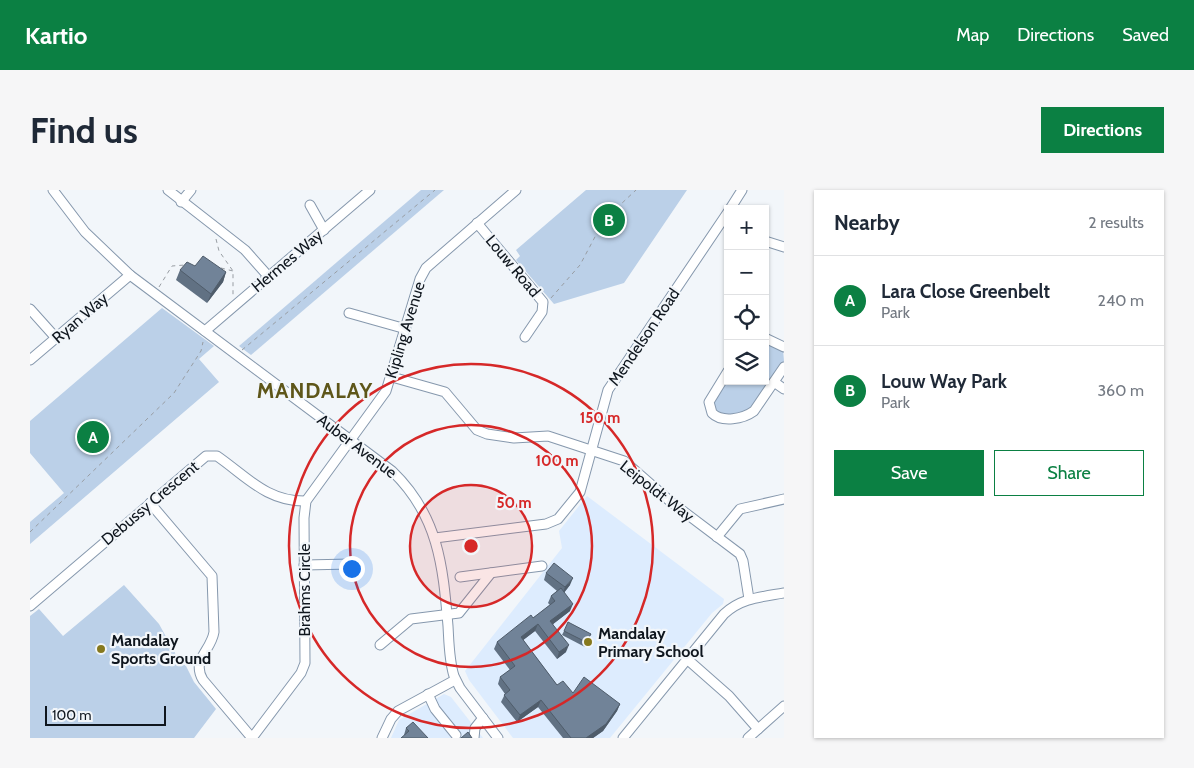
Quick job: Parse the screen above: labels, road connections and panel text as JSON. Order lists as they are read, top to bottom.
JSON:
{
  "streets": {
    "street": [
      "Hermes Way",
      "Louw Road",
      "Ryan Way",
      "Kipling Avenue",
      "Mendelson Road",
      "Auber Avenue",
      "Leipoldt Way",
      "Debussy Crescent",
      "Brahms Circle"
    ]
  },
  "crossings": [
    ["Hermes Way", "Auber Avenue"],
    ["Louw Road", "Kipling Avenue"],
    ["Ryan Way", "Auber Avenue"],
    ["Kipling Avenue", "Auber Avenue"],
    ["Kipling Avenue", "Leipoldt Way"],
    ["Mendelson Road", "Auber Avenue"],
    ["Mendelson Road", "Leipoldt Way"],
    ["Debussy Crescent", "Brahms Circle"]
  ],
  "districts": ["MANDALAY"],
  "places": ["Mandalay Primary School", "Mandalay Sports Ground"],
  "scale_bar": "100 m",
  "page": {
    "header": "Kartio",
    "nav": ["Map", "Directions", "Saved"],
    "buttons": [
      "Directions",
      ["Save", "Share"]
    ],
    "title": "Find us",
    "heading": ["Nearby", "2 results"],
    "pins": ["B", "A"],
    "map_buttons": ["+", "−"],
    "list": [
      {
        "mark": "A",
        "name": "Lara Close Greenbelt",
        "note": "Park",
        "value": "240 m"
      },
      {
        "mark": "B",
        "name": "Louw Way Park",
        "note": "Park",
        "value": "360 m"
      }
    ],
    "scale": "100 m"
  },
  "rings": ["150 m", "100 m", "50 m"]
}
